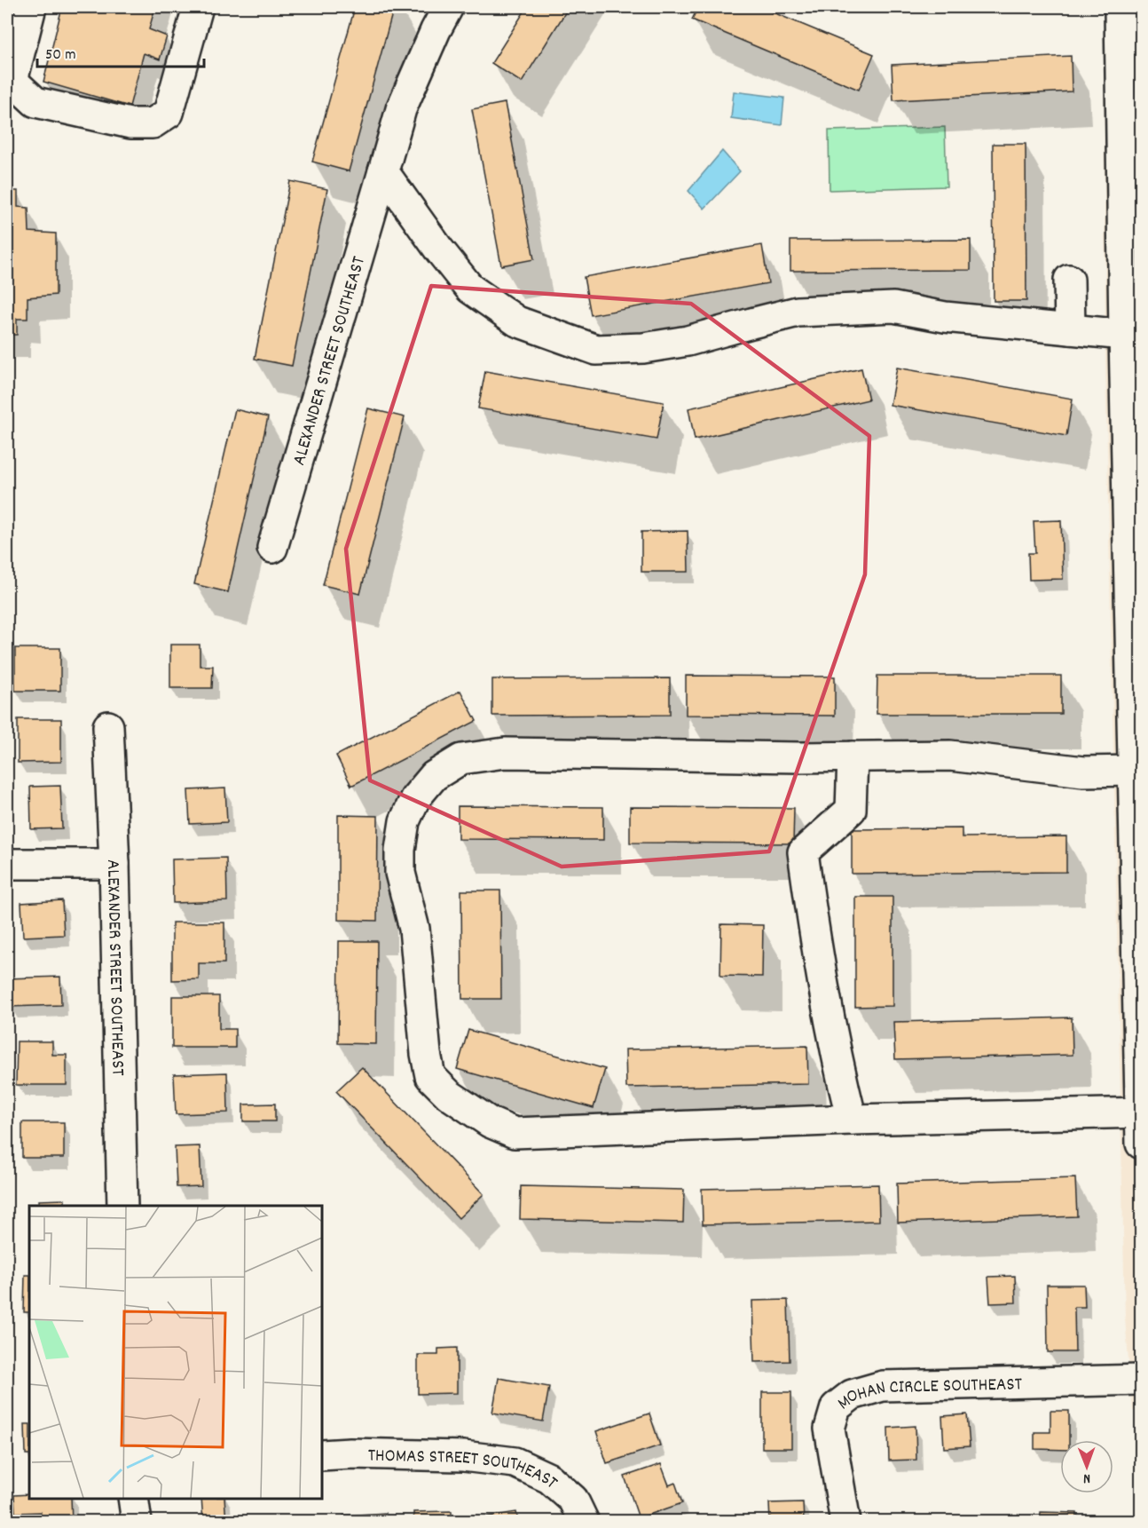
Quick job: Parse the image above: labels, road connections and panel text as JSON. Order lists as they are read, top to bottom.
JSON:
{
  "streets": {
    "street": ["ALEXANDER STREET SOUTHEAST", "MOHAN CIRCLE SOUTHEAST", "THOMAS STREET SOUTHEAST"]
  },
  "scale_bar": "50 m",
  "north": "bottom"
}
